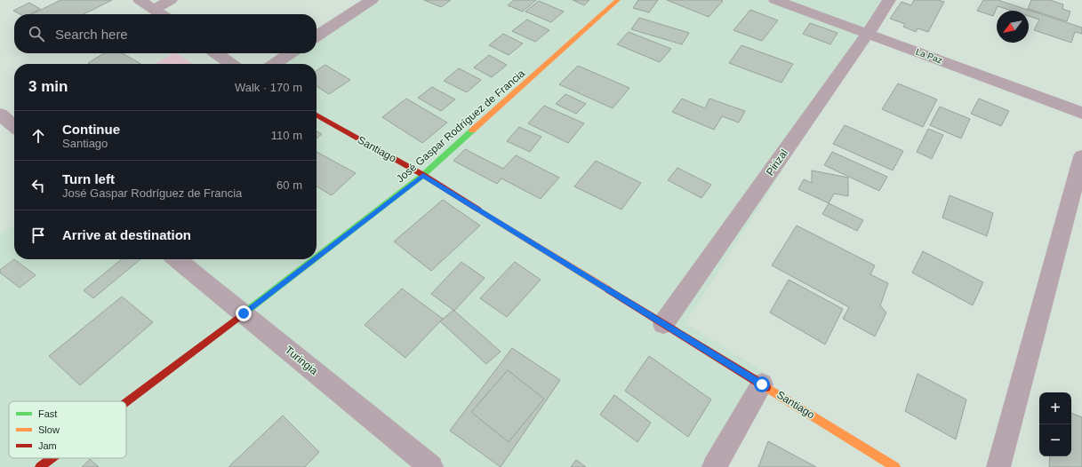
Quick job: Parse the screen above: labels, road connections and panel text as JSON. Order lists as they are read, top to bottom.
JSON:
{
  "streets": {
    "street": [
      "La Paz",
      "José Gaspar Rodríguez de Francia",
      "Santiago",
      "Pirizal",
      "Turingia"
    ]
  },
  "crossings": [
    ["La Paz", "Pirizal"],
    ["José Gaspar Rodríguez de Francia", "Santiago"],
    ["José Gaspar Rodríguez de Francia", "Turingia"],
    ["Santiago", "Pirizal"]
  ],
  "legend": ["Fast", "Slow", "Jam"],
  "north": "bottom left",
  "page": {
    "search": "Search here",
    "heading": ["3 min", "Walk · 170 m"],
    "list": [
      ["Continue", "Santiago", "110 m"],
      ["Turn left", "José Gaspar Rodríguez de Francia", "60 m"],
      "Arrive at destination"
    ],
    "map_buttons": ["+", "−"]
  }
}
